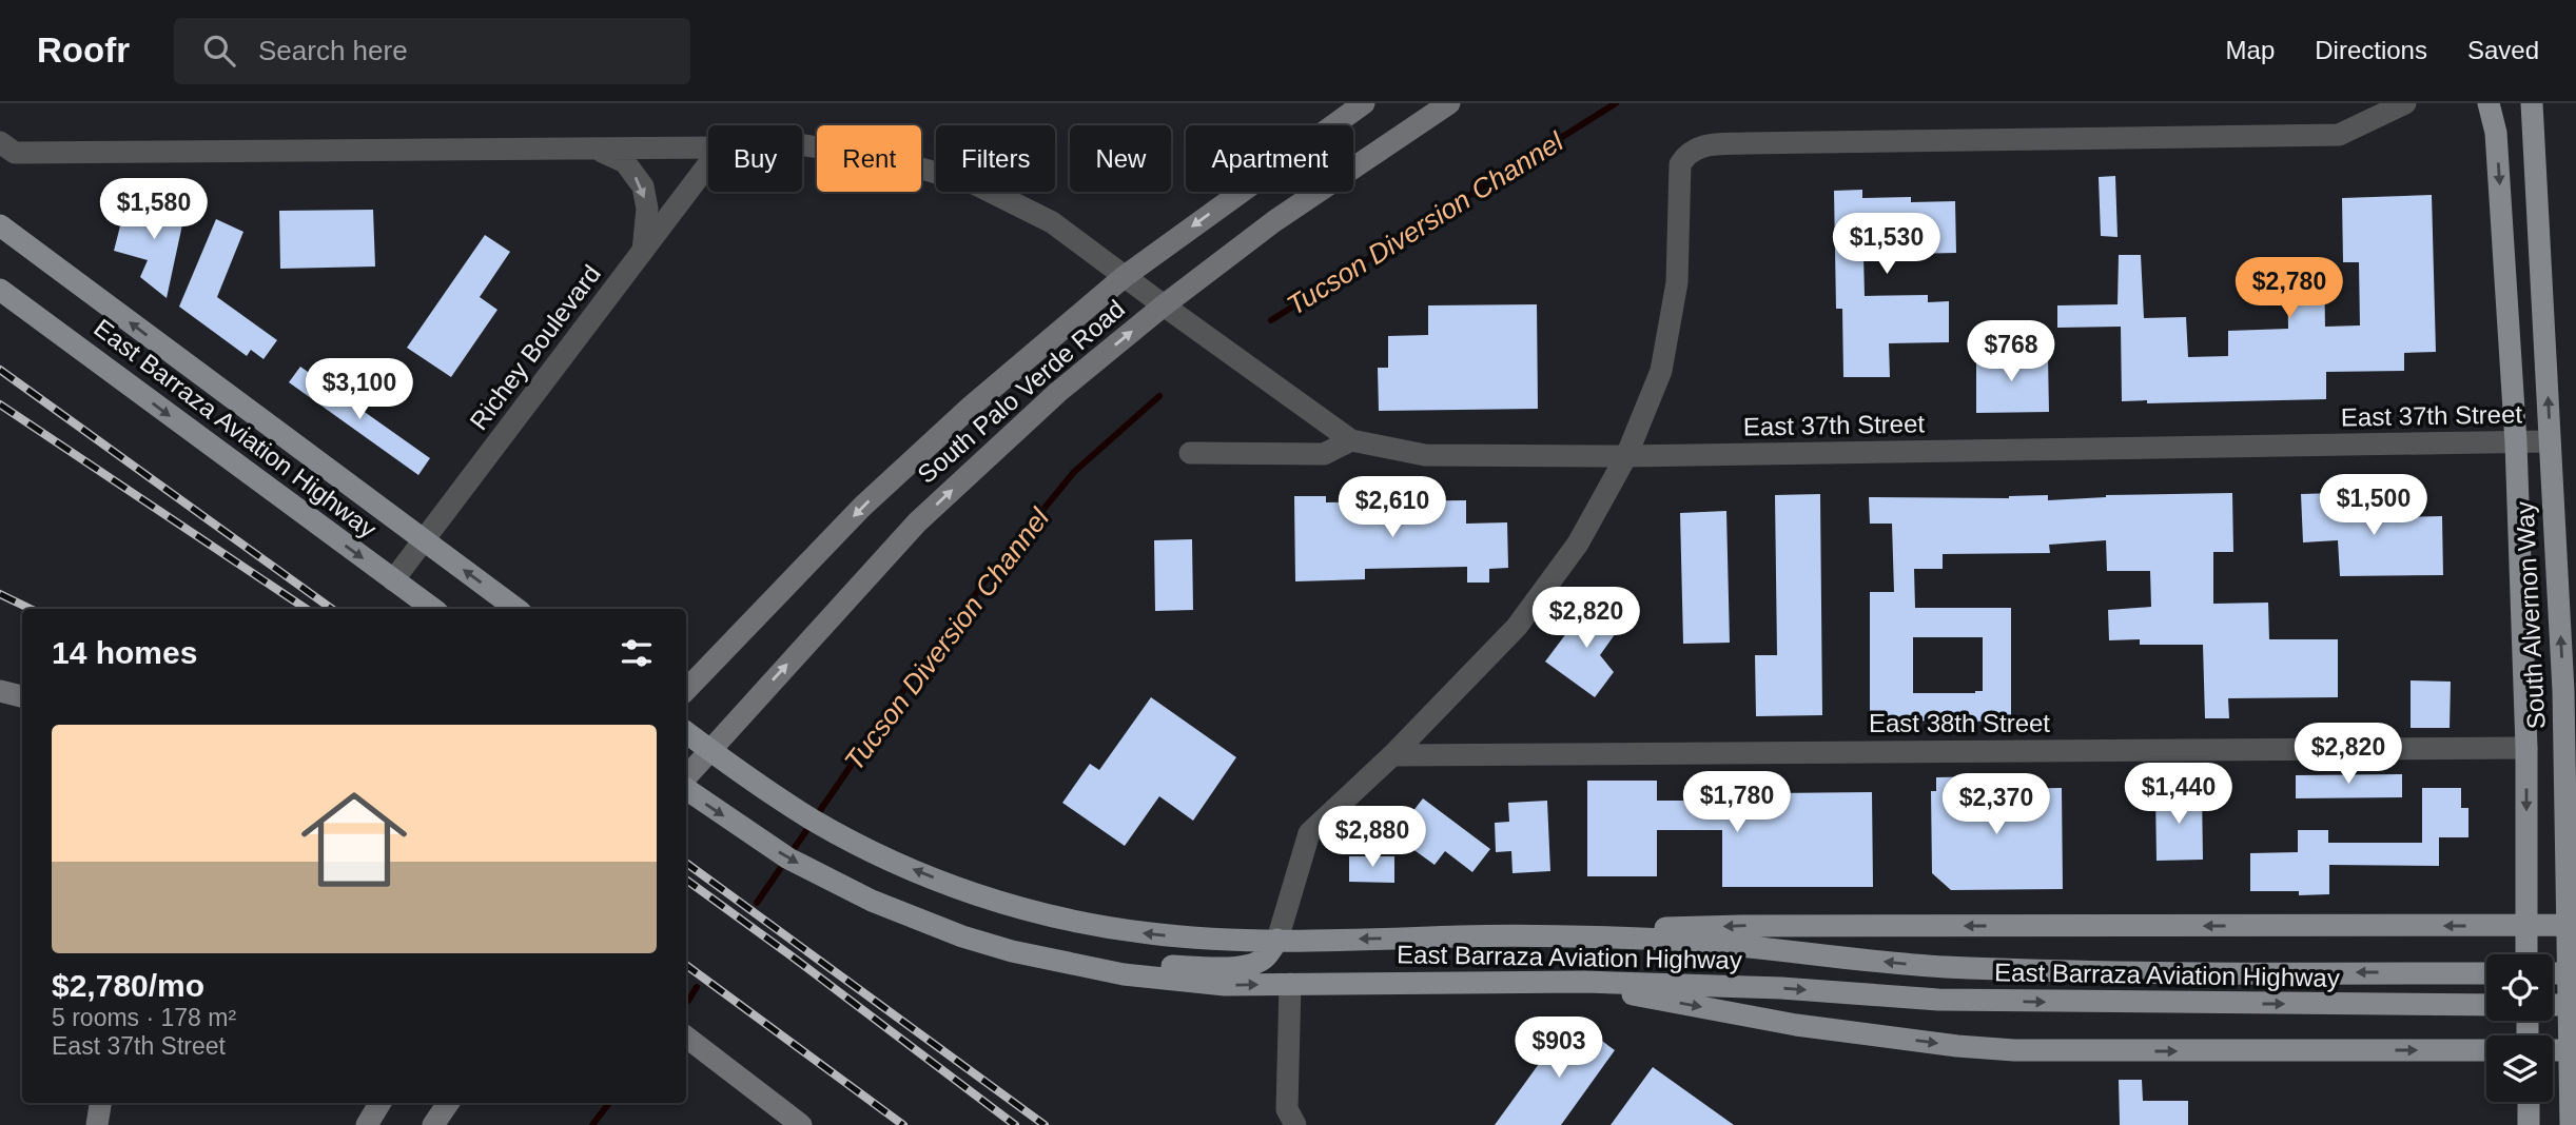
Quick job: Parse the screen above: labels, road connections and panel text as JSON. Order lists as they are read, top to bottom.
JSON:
{
  "streets": {
    "main road": ["South Palo Verde Road", "East Barraza Aviation Highway", "South Alvernon Way"],
    "street": ["Richey Boulevard", "East 37th Street", "East 38th Street"]
  },
  "crossings": [
    ["Richey Boulevard", "East Barraza Aviation Highway"],
    ["South Palo Verde Road", "East 37th Street"],
    ["East 37th Street", "South Alvernon Way"],
    ["South Alvernon Way", "East 38th Street"]
  ],
  "water": ["Tucson Diversion Channel"],
  "page": {
    "header": "Roofr",
    "search": "Search here",
    "nav": ["Map", "Directions", "Saved"],
    "chip": [
      "Buy",
      "Rent",
      "Filters",
      "New",
      "Apartment"
    ],
    "price": [
      "$1,580",
      "$1,530",
      "$2,780",
      "$768",
      "$3,100",
      "$1,500",
      "$2,610",
      "$2,820",
      "$2,820",
      "$1,440",
      "$1,780",
      "$2,370",
      "$2,880",
      "$903"
    ],
    "heading": "14 homes",
    "list": [
      {
        "name": "$2,780/mo",
        "note": "5 rooms · 178 m² · East 37th Street"
      }
    ]
  }
}
